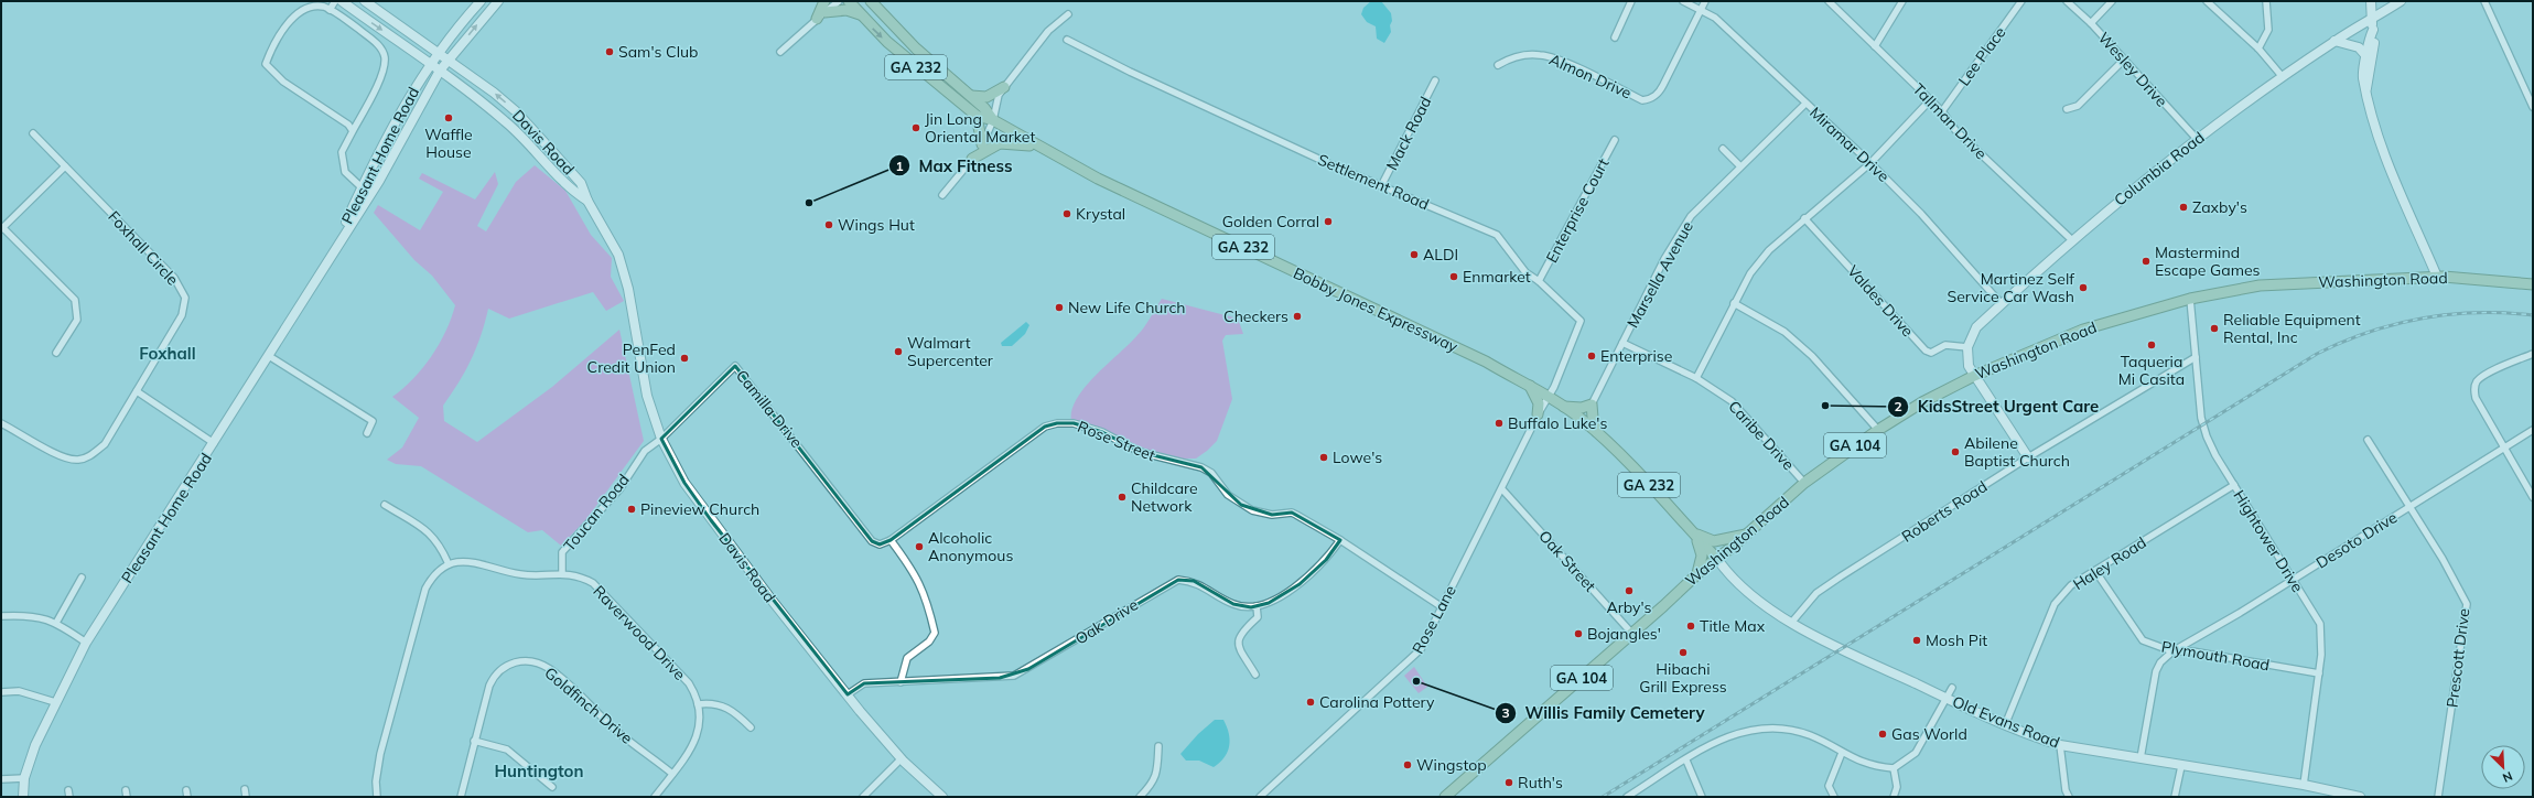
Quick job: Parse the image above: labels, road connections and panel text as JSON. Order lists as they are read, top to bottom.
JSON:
{
  "streets": {
    "main road": [
      "GA 232",
      "Davis Road",
      "Pleasant Home Road",
      "Columbia Road",
      "Washington Road",
      "Bobby Jones Expressway",
      "GA 104",
      "Old Evans Road"
    ],
    "street": [
      "Lee Place",
      "Wesley Drive",
      "Almon Drive",
      "Tallman Drive",
      "Mack Road",
      "Miramar Drive",
      "Settlement Road",
      "Enterprise Court",
      "Foxhall Circle",
      "Marsella Avenue",
      "Valdes Drive",
      "Camilla Drive",
      "Caribe Drive",
      "Rose Street",
      "Roberts Road",
      "Toucan Road",
      "Desoto Drive",
      "Hightower Drive",
      "Oak Street",
      "Haley Road",
      "Rose Lane",
      "Oak Drive",
      "Raverwood Drive",
      "Plymouth Road",
      "Prescott Drive",
      "Goldfinch Drive"
    ]
  },
  "crossings": [
    ["Lee Place", "Tallman Drive"],
    ["Wesley Drive", "Columbia Road"],
    ["Almon Drive", "Miramar Drive"],
    ["Tallman Drive", "Columbia Road"],
    ["Mack Road", "Settlement Road"],
    ["Davis Road", "Pleasant Home Road"],
    ["Davis Road", "Camilla Drive"],
    ["Davis Road", "Toucan Road"],
    ["Davis Road", "Oak Drive"],
    ["Miramar Drive", "Columbia Road"],
    ["Miramar Drive", "Marsella Avenue"],
    ["Columbia Road", "Valdes Drive"],
    ["Settlement Road", "Enterprise Court"],
    ["Settlement Road", "Bobby Jones Expressway"],
    ["Settlement Road", "Rose Lane"],
    ["Marsella Avenue", "Caribe Drive"],
    ["Washington Road", "Bobby Jones Expressway"],
    ["Washington Road", "Caribe Drive"],
    ["Washington Road", "Hightower Drive"],
    ["Washington Road", "Oak Street"],
    ["Washington Road", "Old Evans Road"],
    ["Bobby Jones Expressway", "Rose Lane"],
    ["Bobby Jones Expressway", "Old Evans Road"],
    ["Camilla Drive", "Rose Street"],
    ["Camilla Drive", "Toucan Road"],
    ["Rose Street", "Rose Lane"],
    ["Rose Street", "Oak Drive"],
    ["Roberts Road", "Hightower Drive"],
    ["Roberts Road", "Old Evans Road"],
    ["Toucan Road", "Raverwood Drive"],
    ["Desoto Drive", "Hightower Drive"],
    ["Desoto Drive", "Plymouth Road"],
    ["Desoto Drive", "Prescott Drive"],
    ["Desoto Drive", "Old Evans Road"],
    ["Hightower Drive", "Haley Road"],
    ["Hightower Drive", "Plymouth Road"],
    ["Hightower Drive", "Old Evans Road"],
    ["Oak Street", "Rose Lane"],
    ["Haley Road", "Plymouth Road"],
    ["Haley Road", "Old Evans Road"],
    ["Raverwood Drive", "Goldfinch Drive"]
  ],
  "districts": ["Foxhall", "Huntington"],
  "places": [
    "Sam's Club",
    "Waffle House",
    "Jin Long Oriental Market",
    "Max Fitness",
    "Zaxby's",
    "Krystal",
    "Golden Corral",
    "Wings Hut",
    "ALDI",
    "Mastermind Escape Games",
    "Enmarket",
    "Martinez Self Service Car Wash",
    "New Life Church",
    "Checkers",
    "Reliable Equipment Rental, Inc",
    "Taqueria Mi Casita",
    "Walmart Supercenter",
    "Enterprise",
    "PenFed Credit Union",
    "KidsStreet Urgent Care",
    "Buffalo Luke's",
    "Abilene Baptist Church",
    "Lowe's",
    "Childcare Network",
    "Pineview Church",
    "Alcoholic Anonymous",
    "Arby's",
    "Title Max",
    "Bojangles'",
    "Mosh Pit",
    "Hibachi Grill Express",
    "Willis Family Cemetery",
    "Carolina Pottery",
    "Gas World",
    "Wingstop",
    "Ruth's"
  ],
  "north": "bottom right"
}
